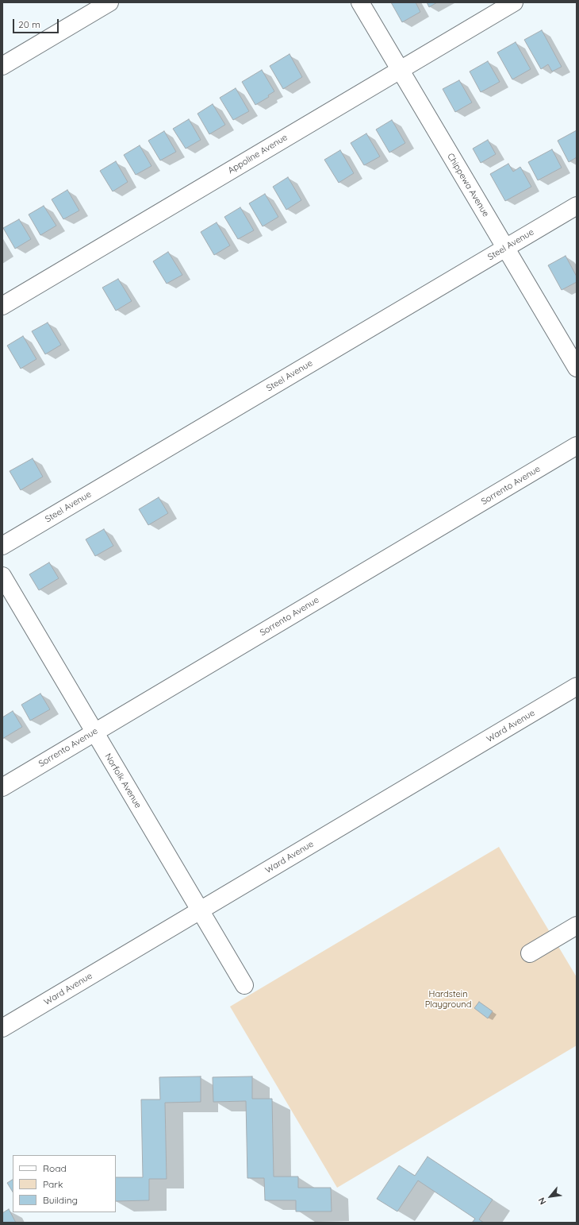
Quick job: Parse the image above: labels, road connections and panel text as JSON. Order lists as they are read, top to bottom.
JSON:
{
  "streets": {
    "street": [
      "Appoline Avenue",
      "Chippewa Avenue",
      "Steel Avenue",
      "Sorrento Avenue",
      "Ward Avenue",
      "Norfolk Avenue"
    ]
  },
  "crossings": [
    ["Appoline Avenue", "Chippewa Avenue"],
    ["Chippewa Avenue", "Steel Avenue"],
    ["Sorrento Avenue", "Norfolk Avenue"],
    ["Ward Avenue", "Norfolk Avenue"]
  ],
  "parks": ["Hardstein Playground"],
  "legend": ["Road", "Park", "Building"],
  "scale_bar": "20 m",
  "north": "bottom left"
}
